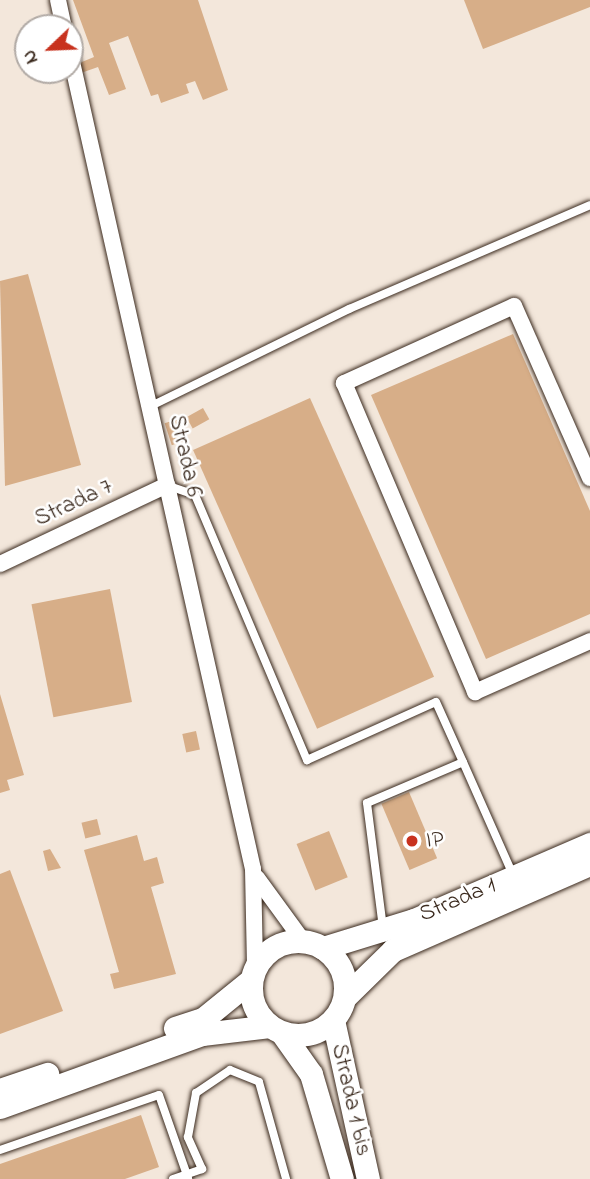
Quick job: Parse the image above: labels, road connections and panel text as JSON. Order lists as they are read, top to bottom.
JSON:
{
  "streets": {
    "street": [
      "Strada 6",
      "Strada 7",
      "Strada 1",
      "Strada 1 bis"
    ]
  },
  "crossings": [
    ["Strada 6", "Strada 7"],
    ["Strada 6", "Strada 1"],
    ["Strada 6", "Strada 1 bis"],
    ["Strada 1", "Strada 1 bis"]
  ],
  "places": ["IP"],
  "north": "bottom left"
}
